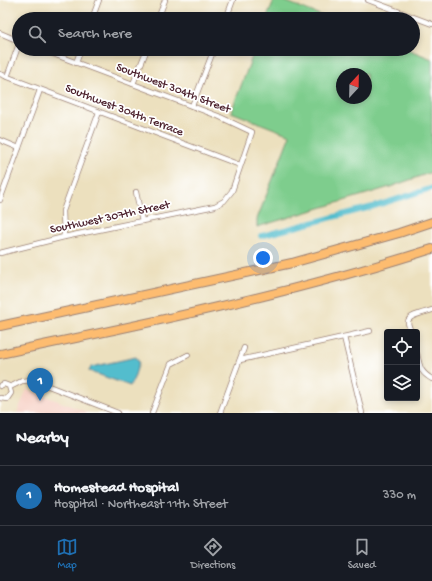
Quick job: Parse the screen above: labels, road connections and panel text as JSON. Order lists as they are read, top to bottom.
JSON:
{
  "streets": {
    "street": ["Southwest 304th Street", "Southwest 304th Terrace", "Southwest 307th Street"]
  },
  "crossings": [
    ["Southwest 304th Street", "Southwest 304th Terrace"],
    ["Southwest 304th Street", "Southwest 307th Street"],
    ["Southwest 304th Terrace", "Southwest 307th Street"]
  ],
  "north": "top",
  "page": {
    "search": "Search here",
    "pins": "1",
    "heading": "Nearby",
    "list": [
      {
        "mark": "1",
        "name": "Homestead Hospital",
        "note": "Hospital · Northeast 11th Street",
        "value": "330 m"
      }
    ],
    "nav": ["Map", "Directions", "Saved"]
  }
}
